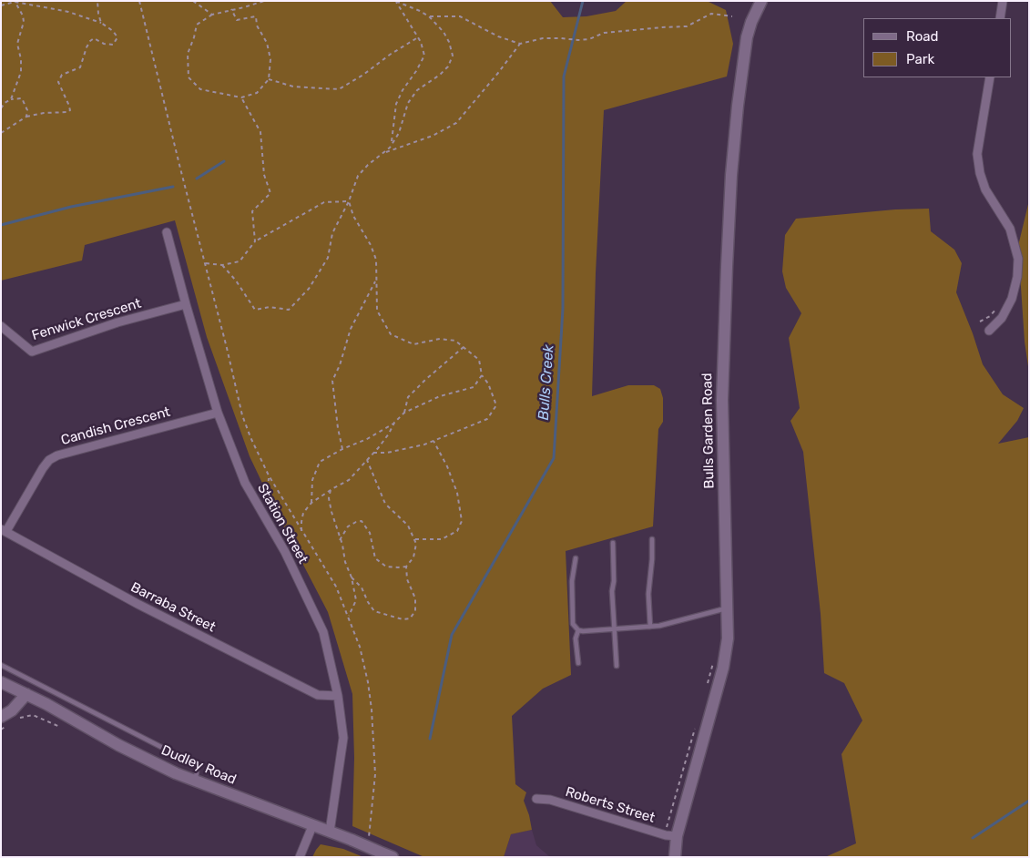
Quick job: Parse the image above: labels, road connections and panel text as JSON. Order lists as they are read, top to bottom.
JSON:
{
  "streets": {
    "main road": ["Bulls Garden Road", "Dudley Road"],
    "street": [
      "Fenwick Crescent",
      "Candish Crescent",
      "Station Street",
      "Barraba Street",
      "Roberts Street"
    ]
  },
  "crossings": [
    ["Fenwick Crescent", "Station Street"],
    ["Candish Crescent", "Station Street"],
    ["Candish Crescent", "Barraba Street"],
    ["Bulls Garden Road", "Roberts Street"],
    ["Station Street", "Barraba Street"],
    ["Station Street", "Dudley Road"]
  ],
  "water": ["Bulls Creek"],
  "legend": ["Road", "Park"]
}
